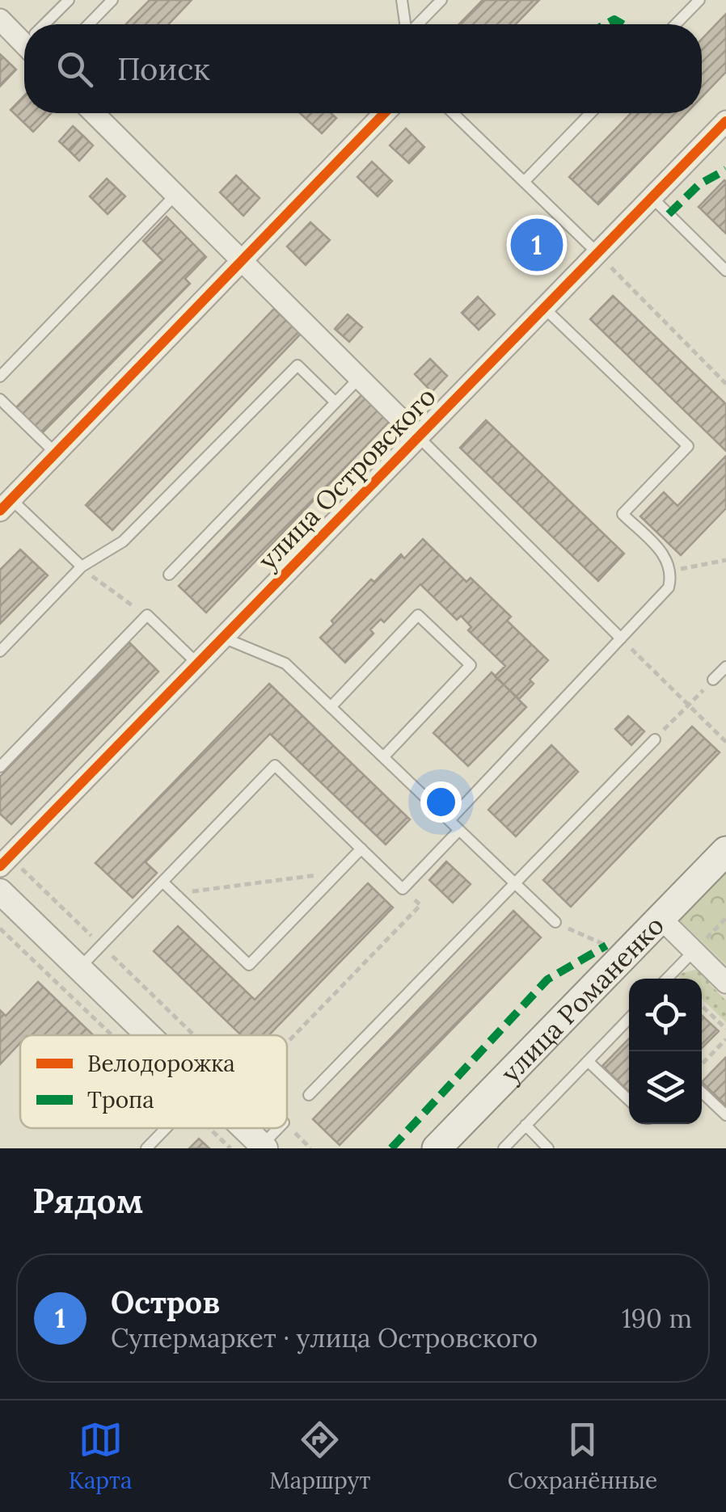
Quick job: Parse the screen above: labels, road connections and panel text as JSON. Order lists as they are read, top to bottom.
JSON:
{
  "streets": {
    "main road": ["улица Романенко"],
    "street": ["улица Островского"]
  },
  "legend": ["Велодорожка", "Тропа"],
  "page": {
    "search": "Поиск",
    "pins": "1",
    "heading": "Рядом",
    "list": [
      {
        "mark": "1",
        "name": "Остров",
        "note": "Супермаркет · улица Островского",
        "value": "190 m"
      }
    ],
    "nav": ["Карта", "Маршрут", "Сохранённые"]
  }
}
